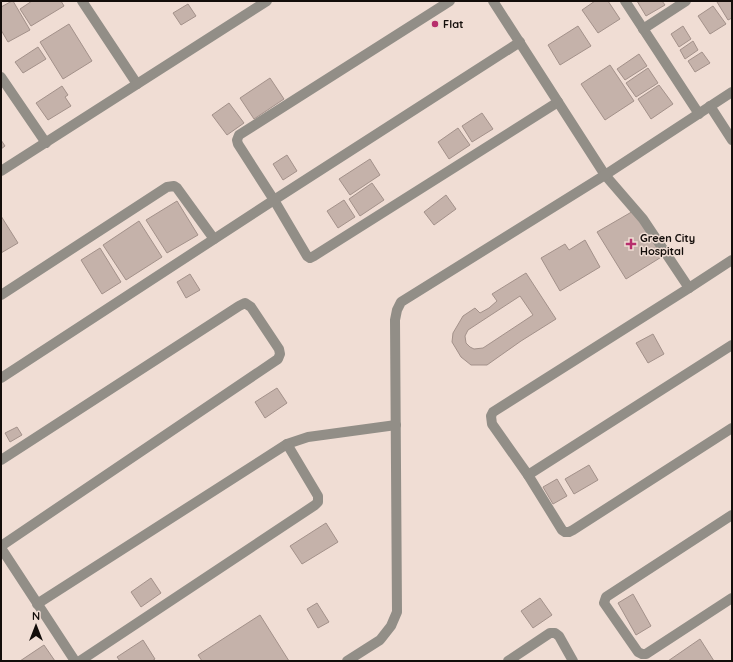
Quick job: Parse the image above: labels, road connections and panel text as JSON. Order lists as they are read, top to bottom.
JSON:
{
  "places": {
    "other": ["Flat"],
    "health": ["Green City Hospital"]
  },
  "north": "top"
}
